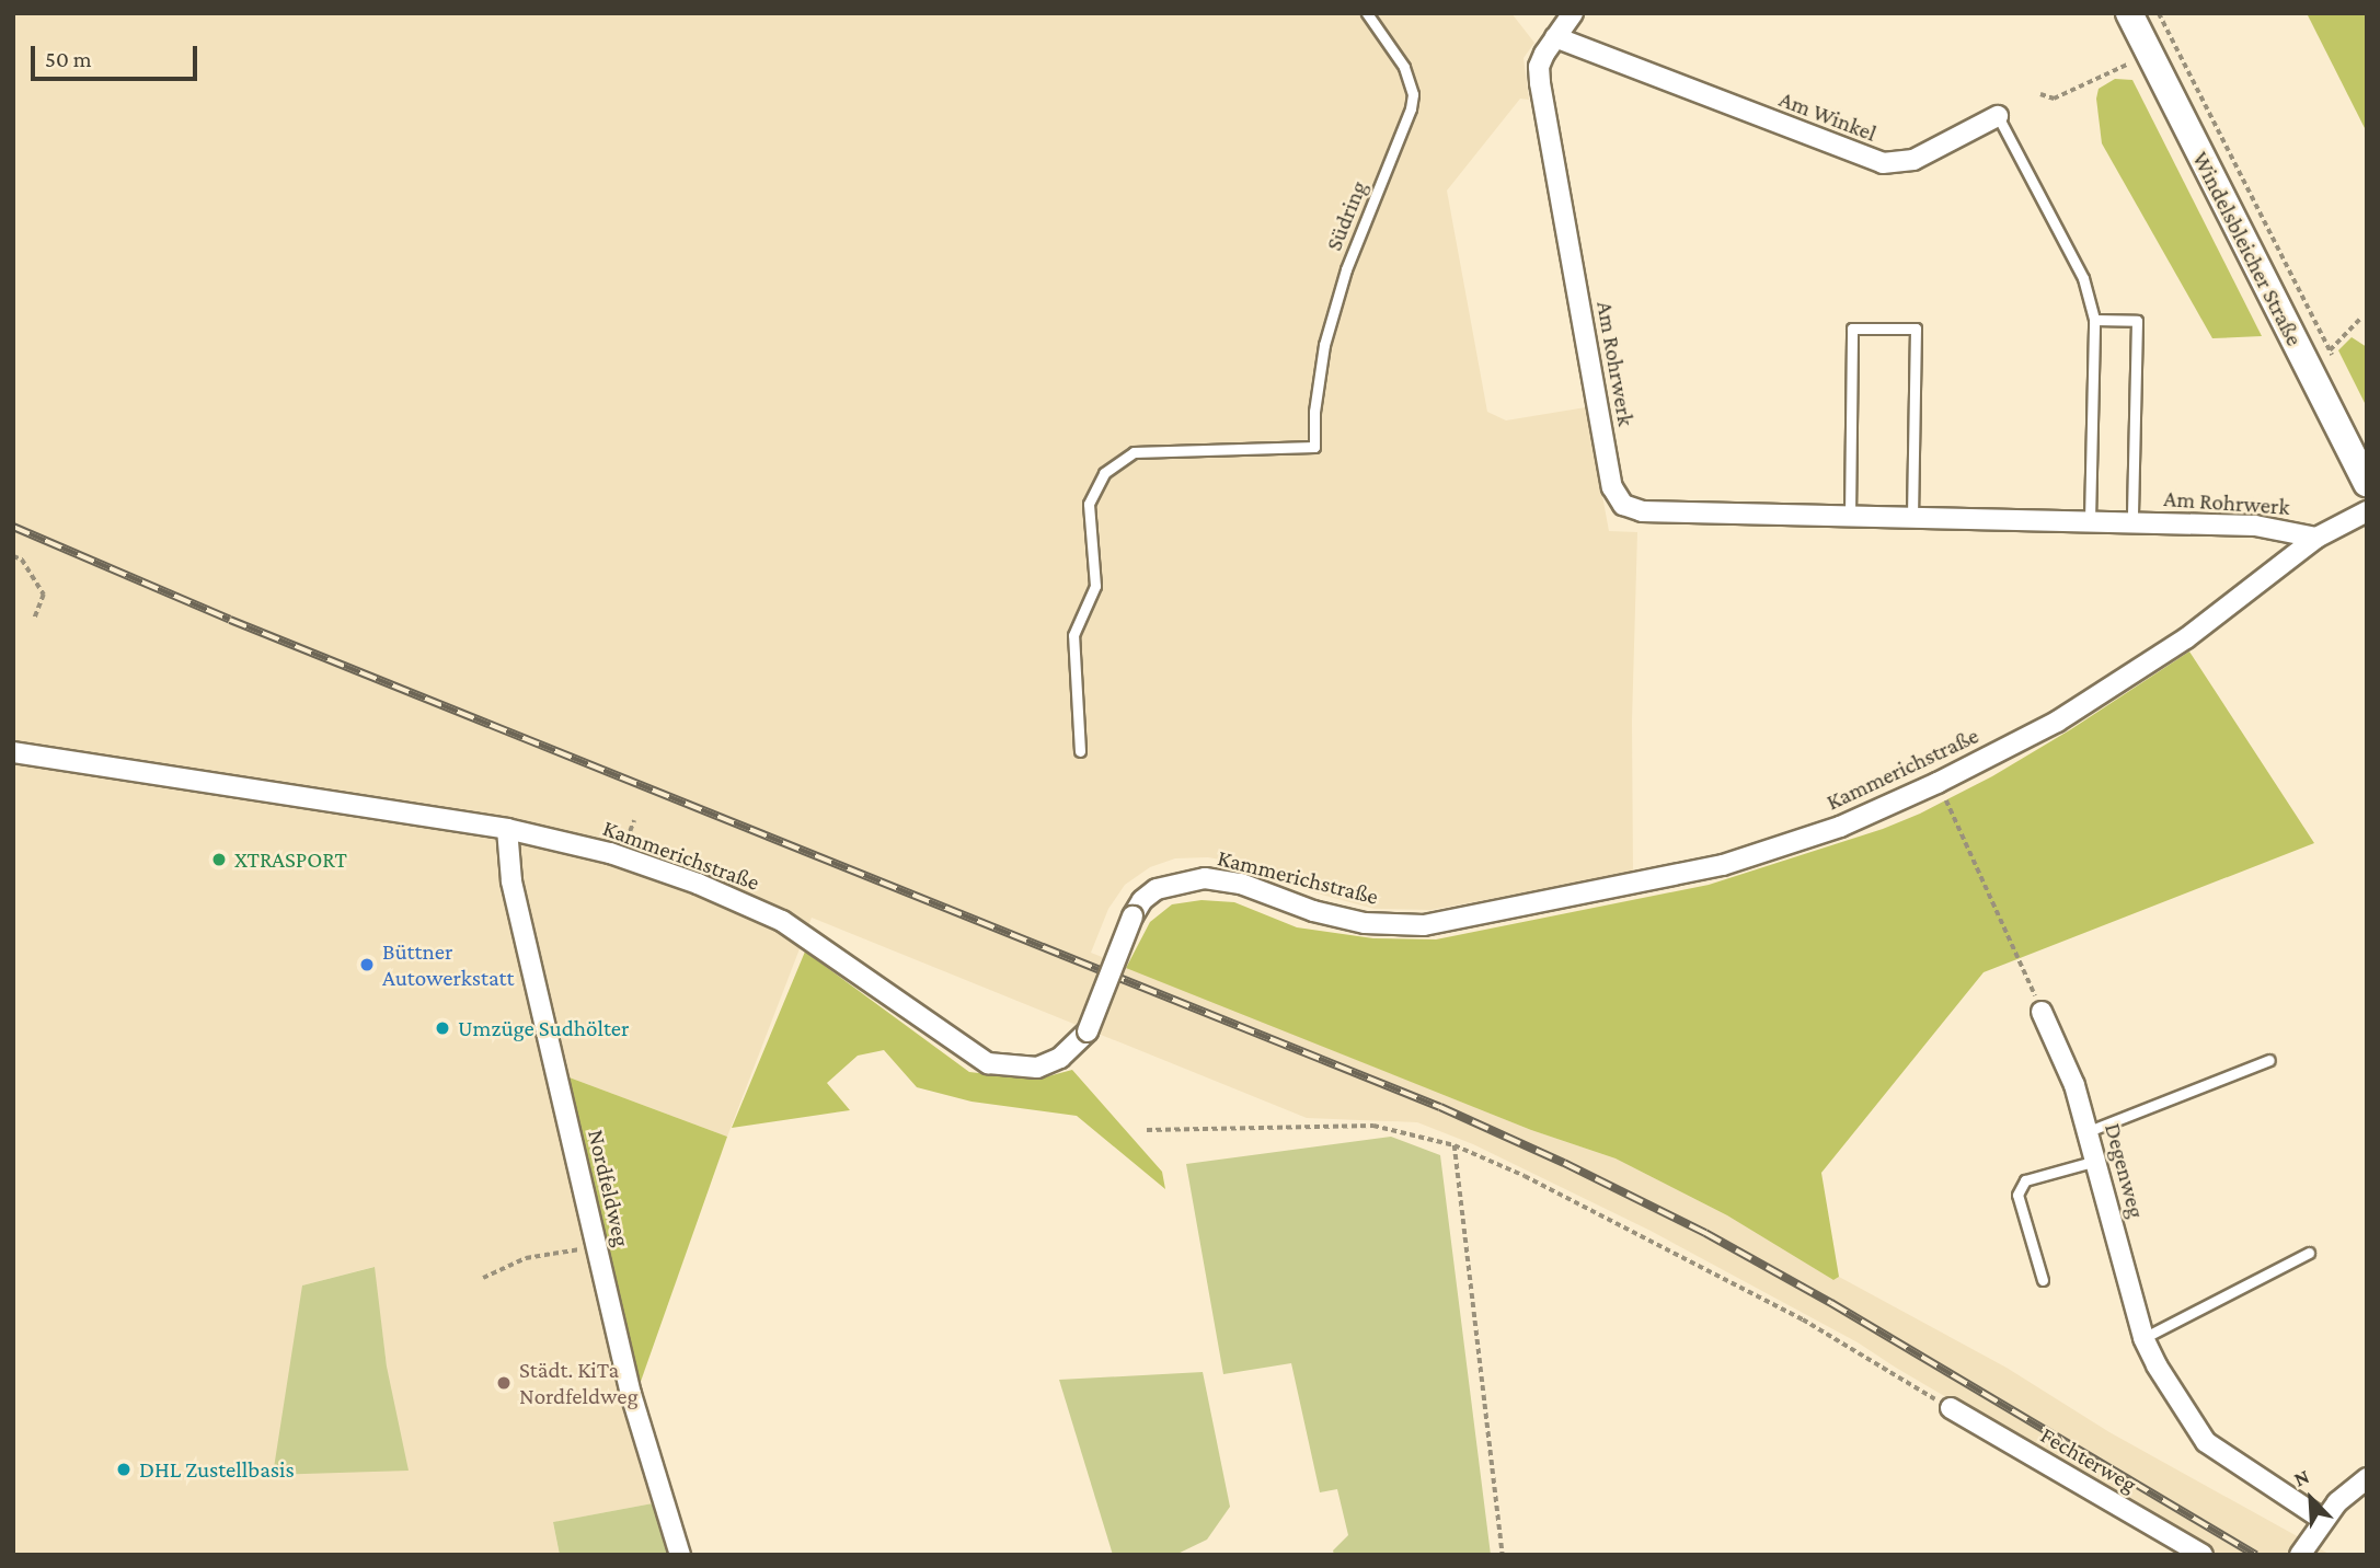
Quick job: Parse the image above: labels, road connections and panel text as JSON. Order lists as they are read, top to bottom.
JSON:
{
  "streets": {
    "main road": ["Windelsbleicher Straße"],
    "street": [
      "Am Winkel",
      "Am Rohrwerk",
      "Kammerichstraße",
      "Degenweg",
      "Nordfeldweg",
      "Fechterweg"
    ],
    "lane": ["Südring"]
  },
  "crossings": [
    ["Am Winkel", "Am Rohrwerk"],
    ["Am Rohrwerk", "Kammerichstraße"],
    ["Kammerichstraße", "Nordfeldweg"]
  ],
  "places": [
    "XTRASPORT",
    "Büttner Autowerkstatt",
    "Umzüge Sudhölter",
    "Städt. KiTa Nordfeldweg",
    "DHL Zustellbasis"
  ],
  "scale_bar": "50 m",
  "north": "top left"
}
